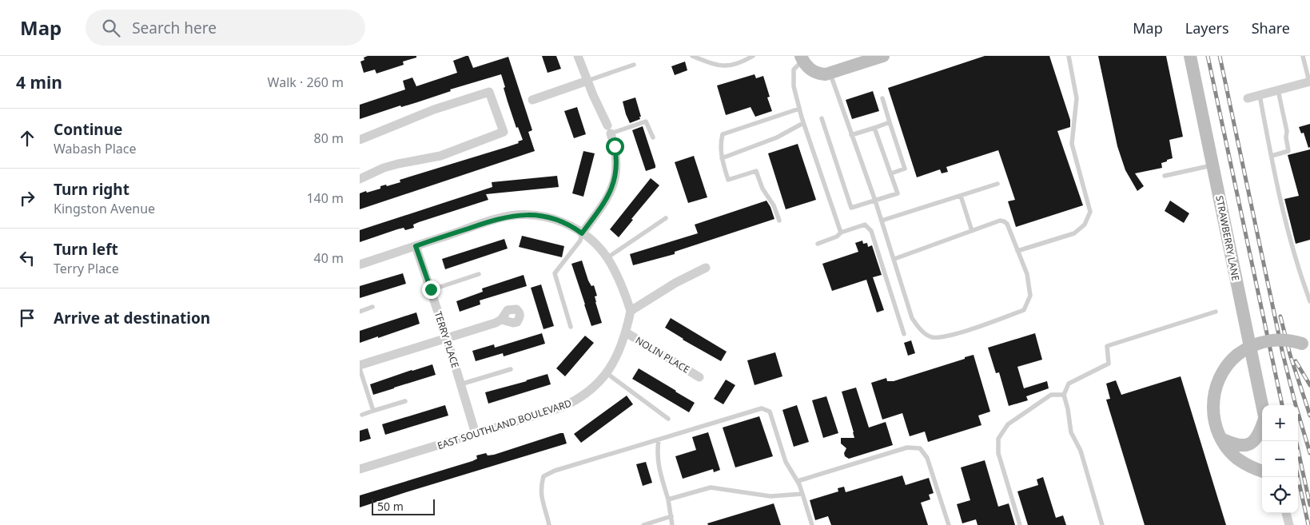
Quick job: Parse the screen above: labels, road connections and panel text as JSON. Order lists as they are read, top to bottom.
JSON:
{
  "streets": {
    "street": [
      "STRAWBERRY LANE",
      "TERRY PLACE",
      "NOLIN PLACE",
      "EAST SOUTHLAND BOULEVARD"
    ]
  },
  "crossings": [
    ["TERRY PLACE", "EAST SOUTHLAND BOULEVARD"],
    ["NOLIN PLACE", "EAST SOUTHLAND BOULEVARD"]
  ],
  "scale_bar": "50 m",
  "page": {
    "header": "Map",
    "search": "Search here",
    "nav": ["Map", "Layers", "Share"],
    "heading": ["4 min", "Walk · 260 m"],
    "list": [
      ["Continue", "Wabash Place", "80 m"],
      ["Turn right", "Kingston Avenue", "140 m"],
      ["Turn left", "Terry Place", "40 m"],
      "Arrive at destination"
    ],
    "map_buttons": ["+", "−"],
    "scale": "50 m"
  }
}
